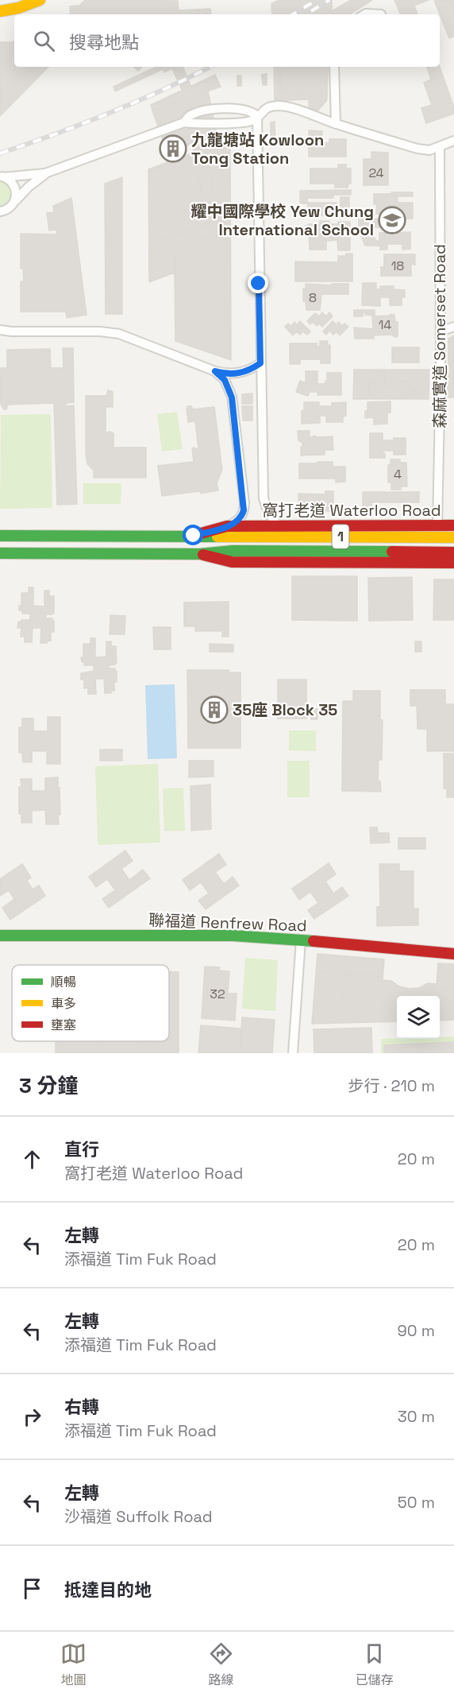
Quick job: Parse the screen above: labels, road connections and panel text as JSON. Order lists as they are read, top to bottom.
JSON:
{
  "streets": {
    "main road": ["窩打老道 Waterloo Road", "1", "聯福道 Renfrew Road"],
    "street": ["森麻實道 Somerset Road"]
  },
  "crossings": [
    ["森麻實道 Somerset Road", "窩打老道 Waterloo Road"]
  ],
  "places": {
    "building": ["九龍塘站 Kowloon Tong Station", "35座 Block 35"],
    "school or university": ["耀中國際學校 Yew Chung International School"]
  },
  "house_numbers": [
    "24",
    "18",
    "8",
    "14",
    "4",
    "32"
  ],
  "legend": ["順暢", "車多", "壅塞"],
  "page": {
    "search": "搜尋地點",
    "heading": ["3 分鐘", "步行 · 210 m"],
    "list": [
      ["直行", "窩打老道 Waterloo Road", "20 m"],
      ["左轉", "添福道 Tim Fuk Road", "20 m"],
      ["左轉", "添福道 Tim Fuk Road", "90 m"],
      ["右轉", "添福道 Tim Fuk Road", "30 m"],
      ["左轉", "沙福道 Suffolk Road", "50 m"],
      "抵達目的地"
    ],
    "nav": ["地圖", "路線", "已儲存"]
  }
}
